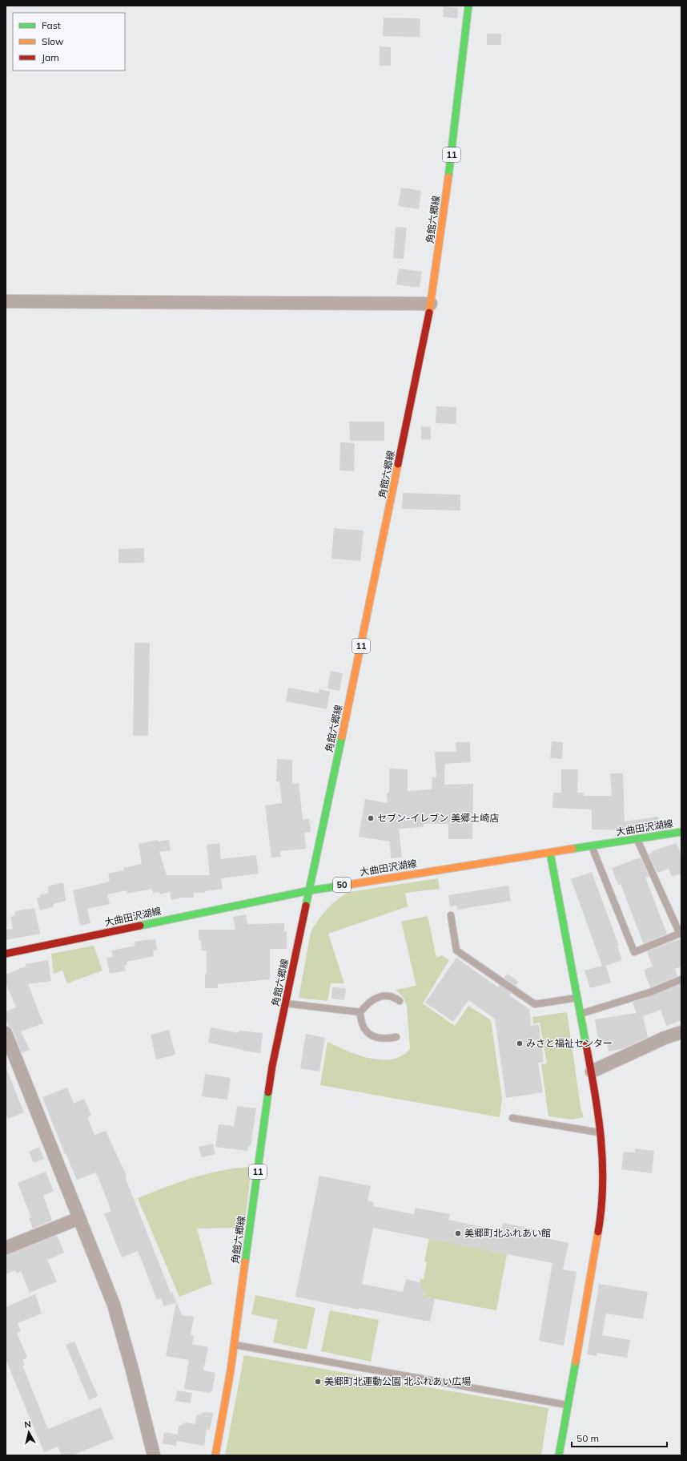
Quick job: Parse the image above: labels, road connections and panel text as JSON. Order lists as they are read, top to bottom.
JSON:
{
  "streets": {
    "main road": [
      "11",
      "角館六郷線",
      "大曲田沢湖線",
      "50"
    ]
  },
  "crossings": [
    ["角館六郷線", "大曲田沢湖線"]
  ],
  "places": [
    "セブン-イレブン 美郷土崎店",
    "みさと福祉センター",
    "美郷町北ふれあい館",
    "美郷町北運動公園 北ふれあい広場"
  ],
  "legend": ["Fast", "Slow", "Jam"],
  "scale_bar": "50 m",
  "north": "top"
}
